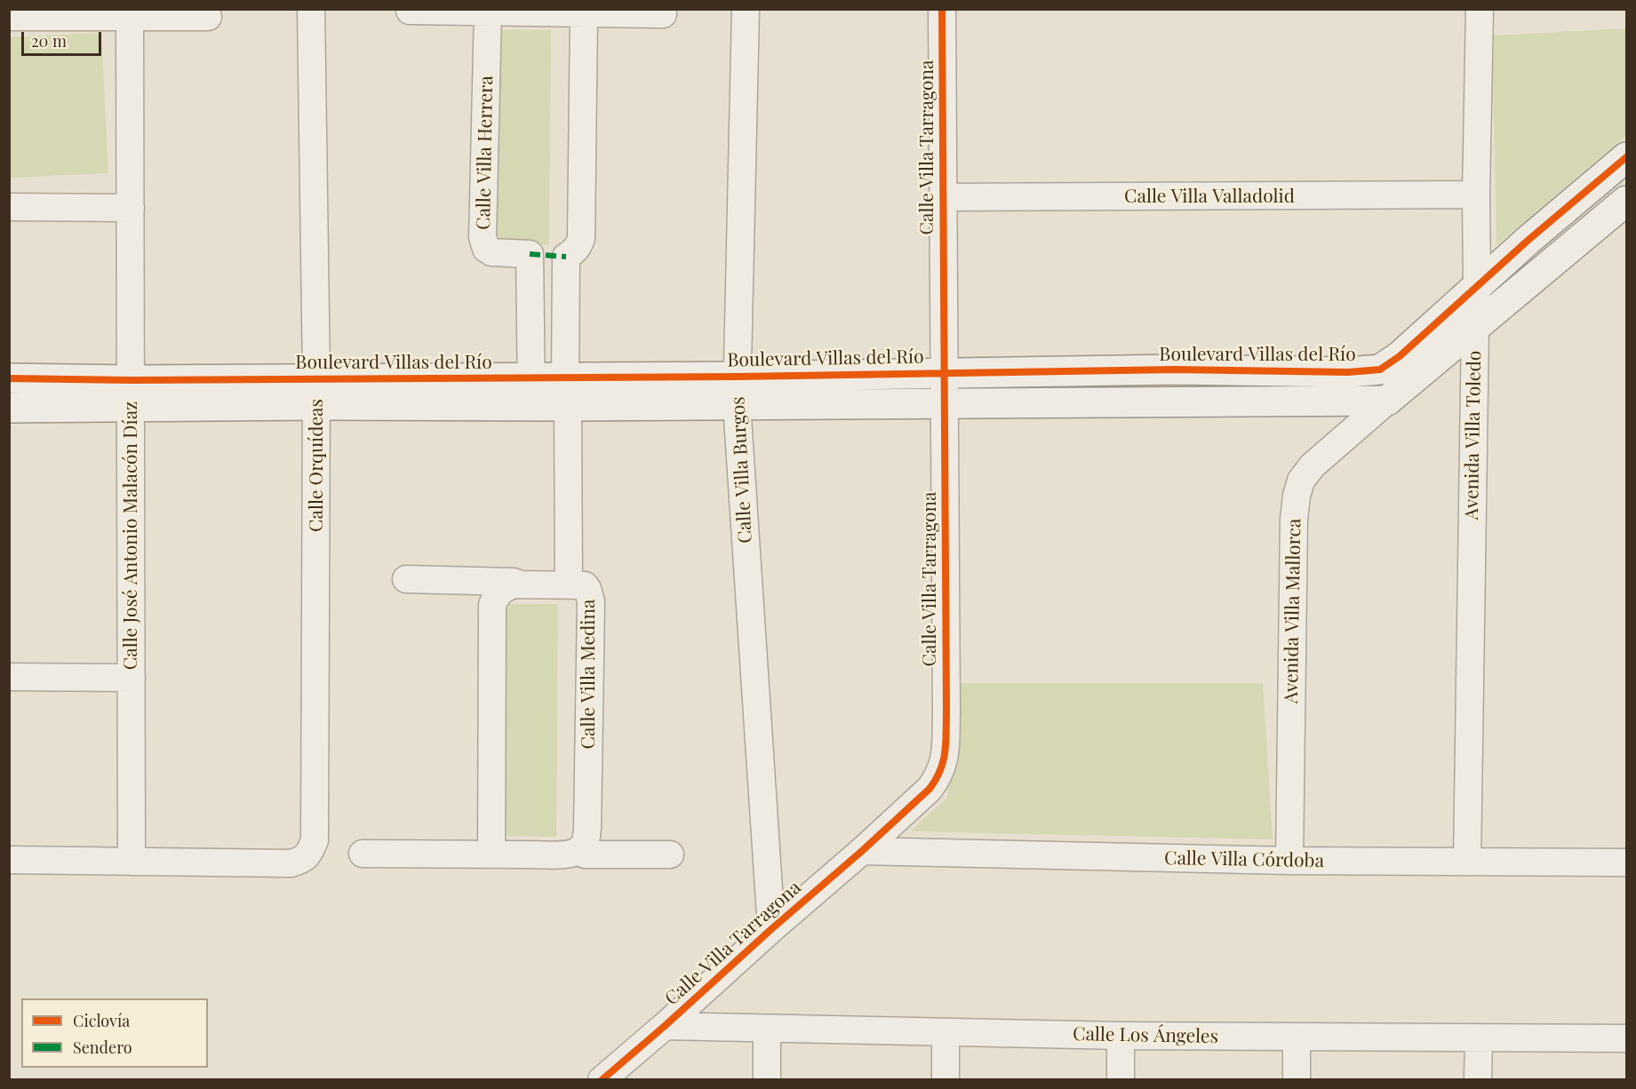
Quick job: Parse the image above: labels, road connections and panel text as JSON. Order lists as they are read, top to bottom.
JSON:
{
  "streets": {
    "street": [
      "Calle Villa Tarragona",
      "Calle Villa Herrera",
      "Calle Villa Valladolid",
      "Boulevard Villas del Río",
      "Avenida Villa Toledo",
      "Calle Orquídeas",
      "Calle Villa Burgos",
      "Calle José Antonio Malacón Díaz",
      "Avenida Villa Mallorca",
      "Calle Villa Medina",
      "Calle Villa Córdoba",
      "Calle Los Ángeles"
    ]
  },
  "crossings": [
    ["Calle Villa Tarragona", "Calle Villa Valladolid"],
    ["Calle Villa Tarragona", "Boulevard Villas del Río"],
    ["Calle Villa Tarragona", "Calle Villa Burgos"],
    ["Calle Villa Tarragona", "Calle Villa Córdoba"],
    ["Calle Villa Tarragona", "Calle Los Ángeles"],
    ["Calle Villa Herrera", "Boulevard Villas del Río"],
    ["Calle Villa Valladolid", "Avenida Villa Toledo"],
    ["Boulevard Villas del Río", "Avenida Villa Toledo"],
    ["Boulevard Villas del Río", "Calle Orquídeas"],
    ["Boulevard Villas del Río", "Calle Villa Burgos"],
    ["Boulevard Villas del Río", "Calle José Antonio Malacón Díaz"],
    ["Boulevard Villas del Río", "Avenida Villa Mallorca"],
    ["Avenida Villa Toledo", "Calle Villa Córdoba"],
    ["Calle Orquídeas", "Calle José Antonio Malacón Díaz"],
    ["Avenida Villa Mallorca", "Calle Villa Córdoba"]
  ],
  "legend": ["Ciclovía", "Sendero"],
  "scale_bar": "20 m"
}
